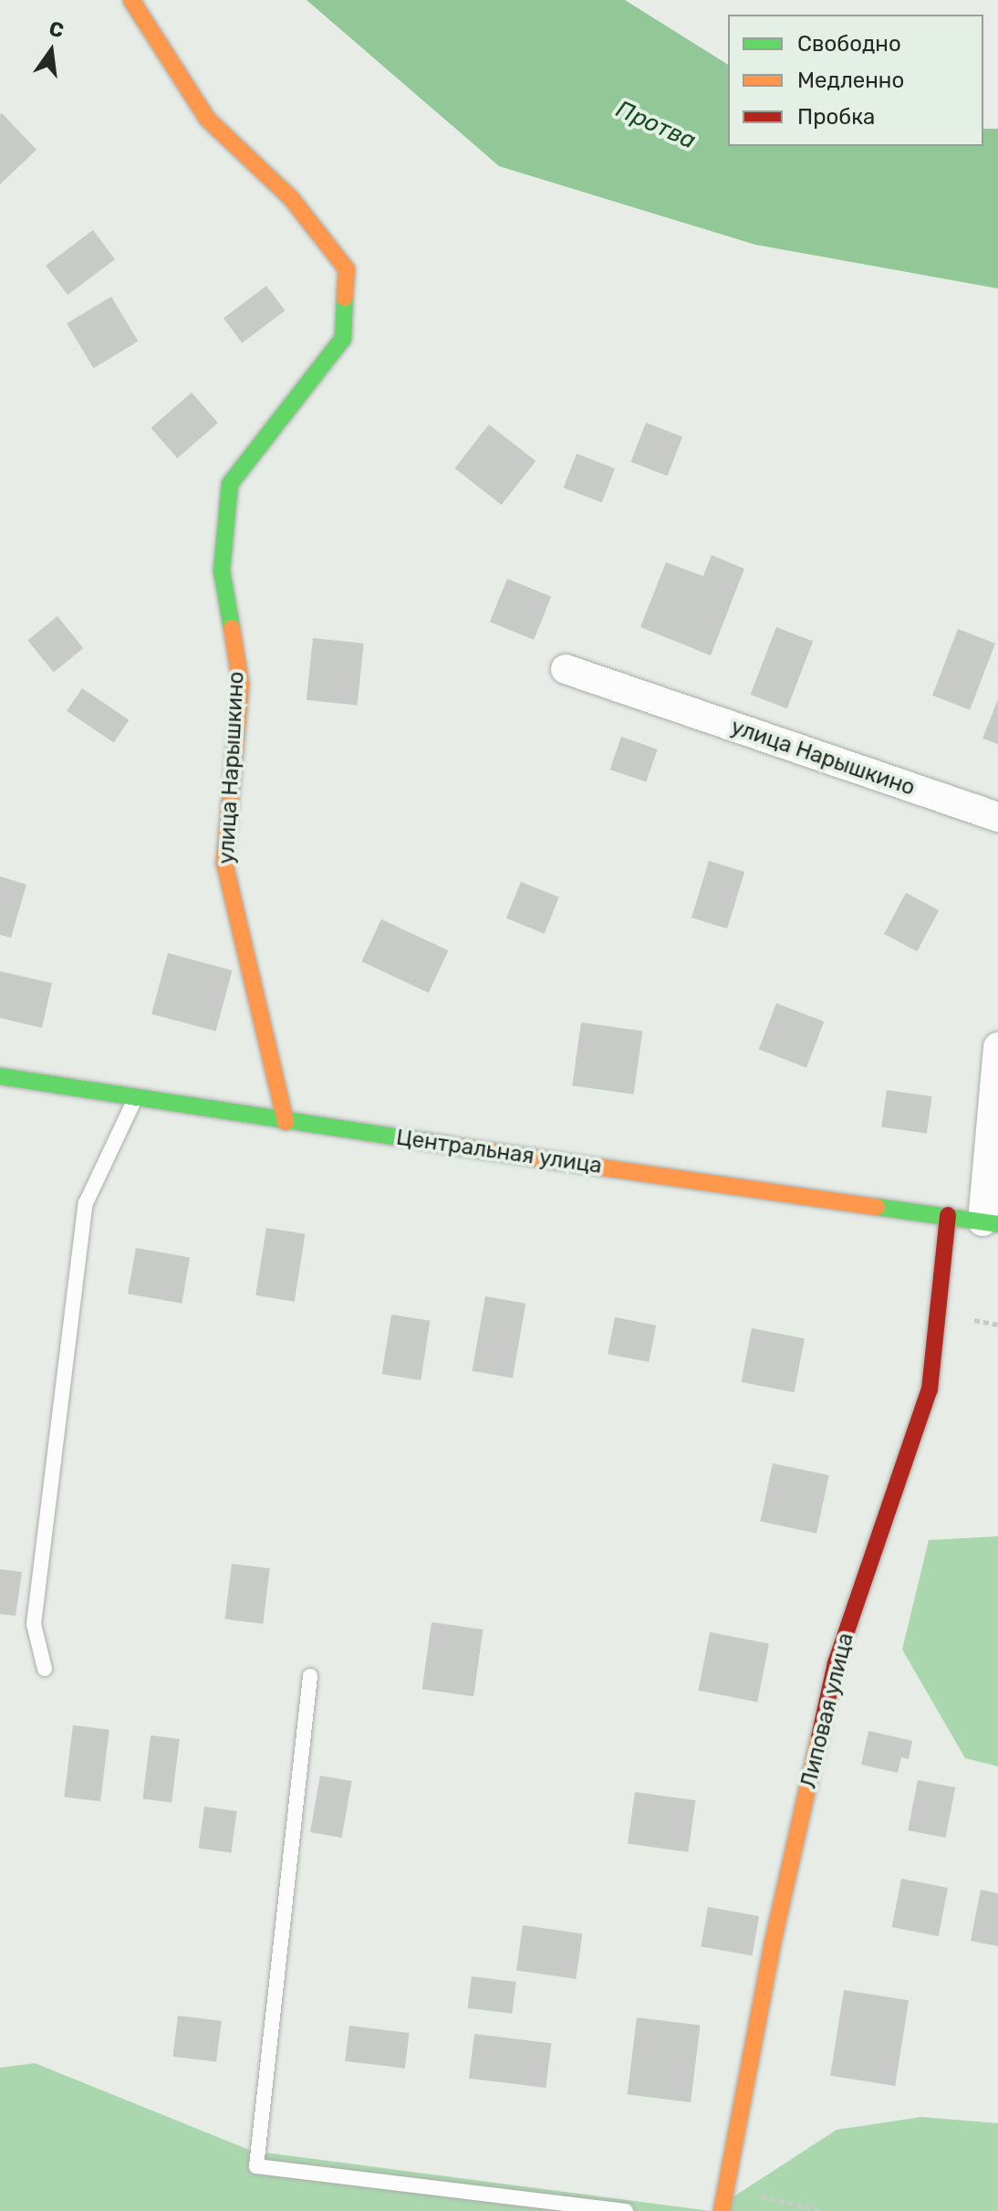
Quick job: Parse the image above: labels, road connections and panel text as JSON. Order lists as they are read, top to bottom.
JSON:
{
  "streets": {
    "street": ["улица Нарышкино", "Центральная улица", "Липовая улица"]
  },
  "crossings": [
    ["улица Нарышкино", "Центральная улица"],
    ["Центральная улица", "Липовая улица"]
  ],
  "water": ["Протва"],
  "legend": ["Свободно", "Медленно", "Пробка"],
  "north": "top"
}
